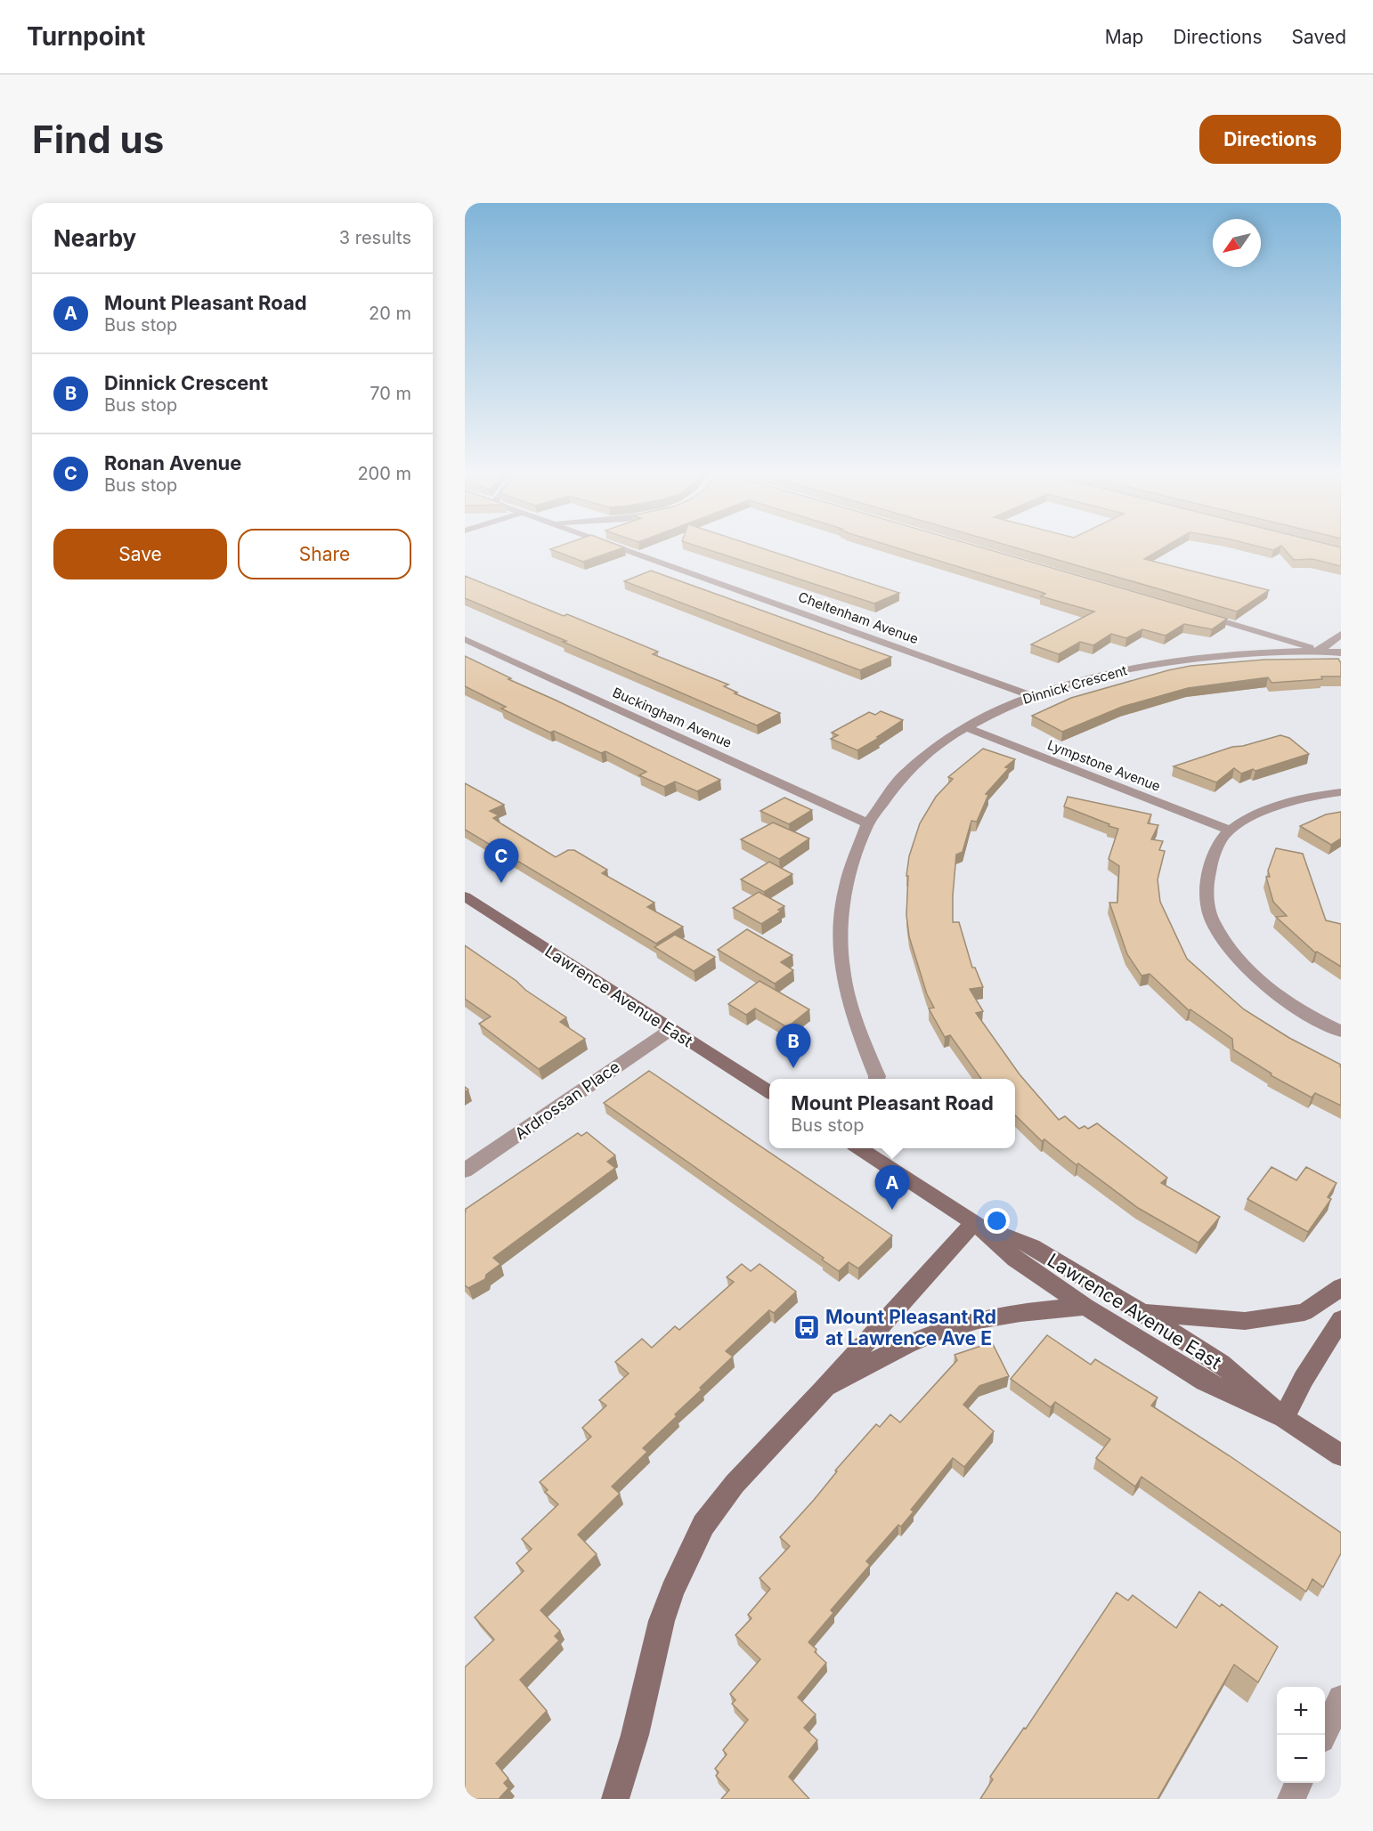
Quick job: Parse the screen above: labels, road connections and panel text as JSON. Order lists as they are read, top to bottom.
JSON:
{
  "streets": {
    "main road": ["Lawrence Avenue East"],
    "street": [
      "Cheltenham Avenue",
      "Dinnick Crescent",
      "Buckingham Avenue",
      "Lympstone Avenue",
      "Ardrossan Place"
    ]
  },
  "crossings": [
    ["Cheltenham Avenue", "Dinnick Crescent"],
    ["Dinnick Crescent", "Buckingham Avenue"],
    ["Dinnick Crescent", "Lympstone Avenue"],
    ["Lawrence Avenue East", "Ardrossan Place"]
  ],
  "places": {
    "bus stop": ["Mount Pleasant Rd at Lawrence Ave E"]
  },
  "north": "bottom left",
  "page": {
    "header": "Turnpoint",
    "nav": ["Map", "Directions", "Saved"],
    "buttons": [
      "Directions",
      ["Save", "Share"]
    ],
    "title": "Find us",
    "heading": ["Nearby", "3 results"],
    "list": [
      {
        "mark": "A",
        "name": "Mount Pleasant Road",
        "note": "Bus stop",
        "value": "20 m"
      },
      {
        "mark": "B",
        "name": "Dinnick Crescent",
        "note": "Bus stop",
        "value": "70 m"
      },
      {
        "mark": "C",
        "name": "Ronan Avenue",
        "note": "Bus stop",
        "value": "200 m"
      }
    ],
    "pins": ["C", "B", "A"],
    "popup": ["Mount Pleasant Road", "Bus stop"],
    "map_buttons": ["+", "−"]
  }
}
